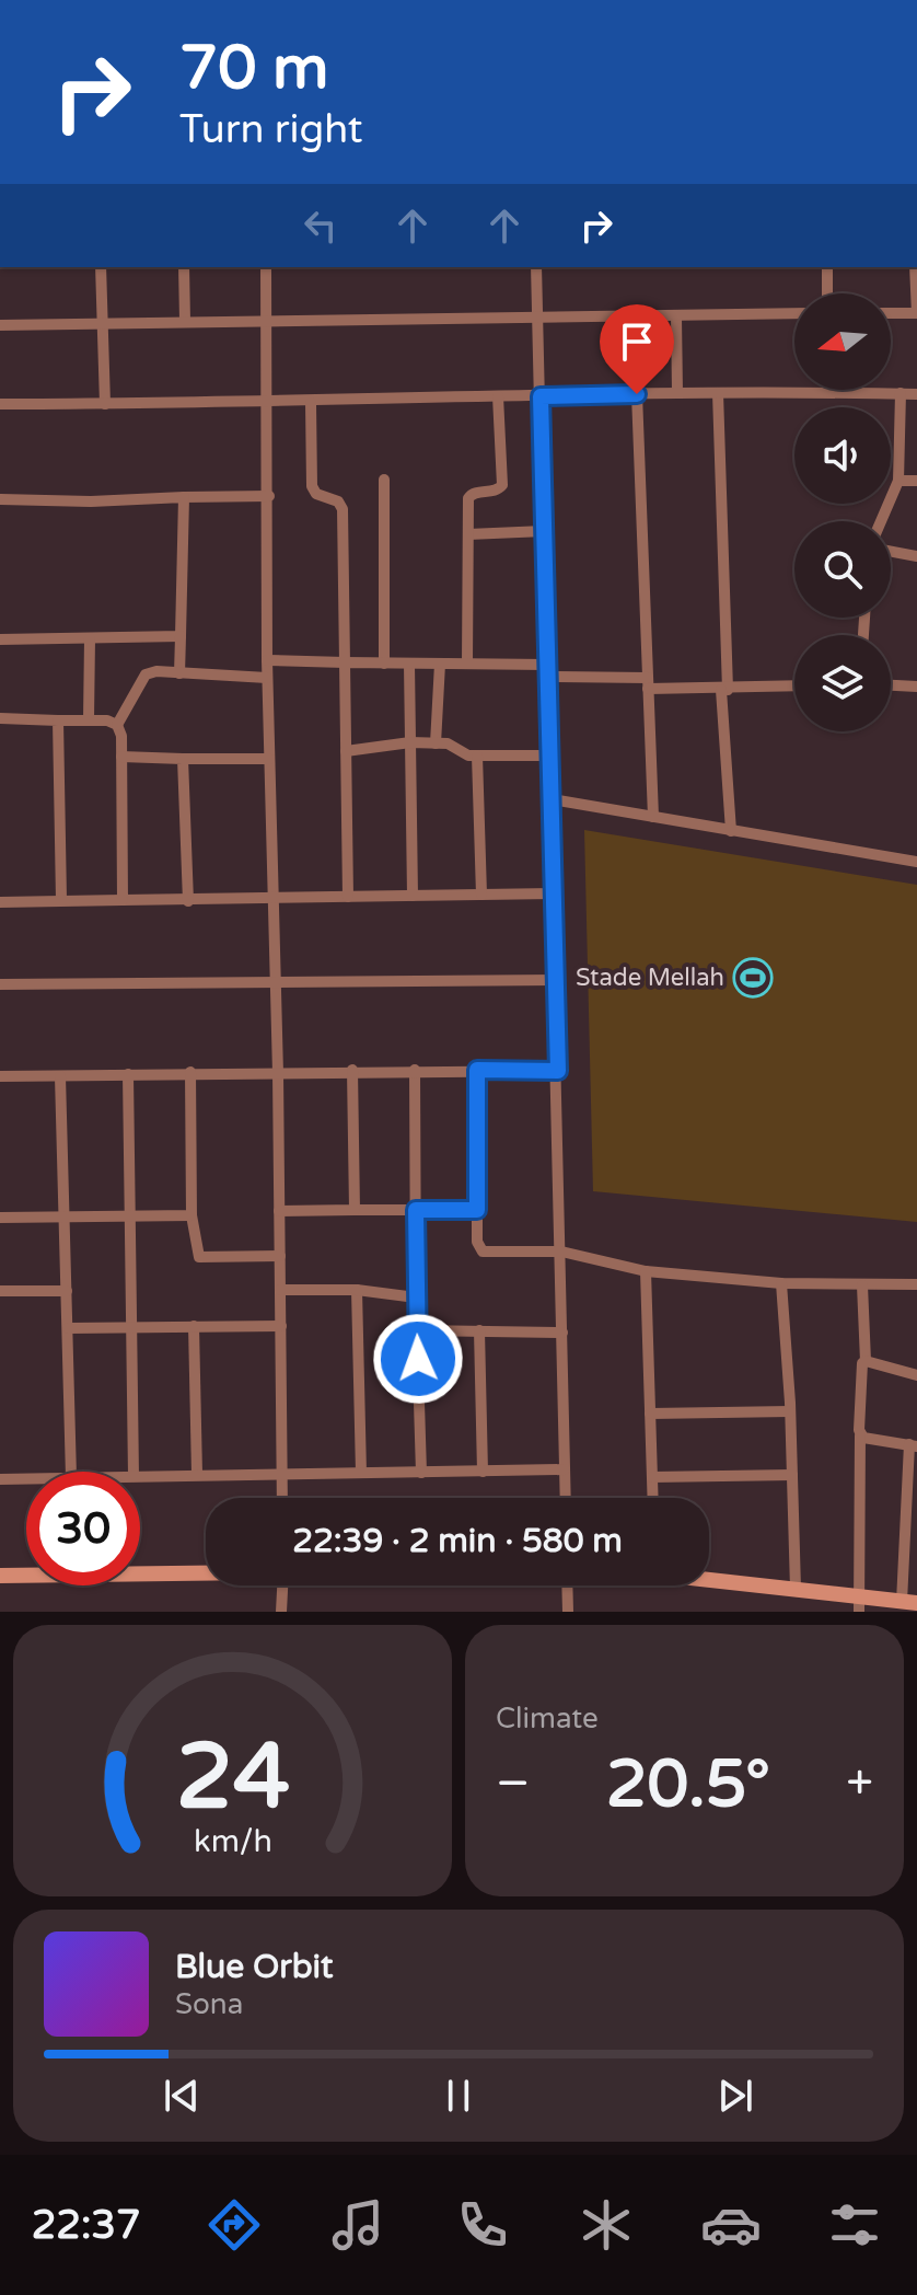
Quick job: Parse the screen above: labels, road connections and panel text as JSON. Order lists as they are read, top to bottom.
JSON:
{
  "places": {
    "sports": ["Stade Mellah"]
  },
  "north": "left",
  "page": {
    "turn": ["70 m", "Turn right"],
    "limit": "30",
    "trip": "22:39 · 2 min · 580 m",
    "tile": "Climate",
    "heat": ["−", "20.5°", "+"],
    "song": ["Blue Orbit", "Sona"],
    "tabs": "22:37",
    "gauge": ["24", "km/h"]
  }
}
